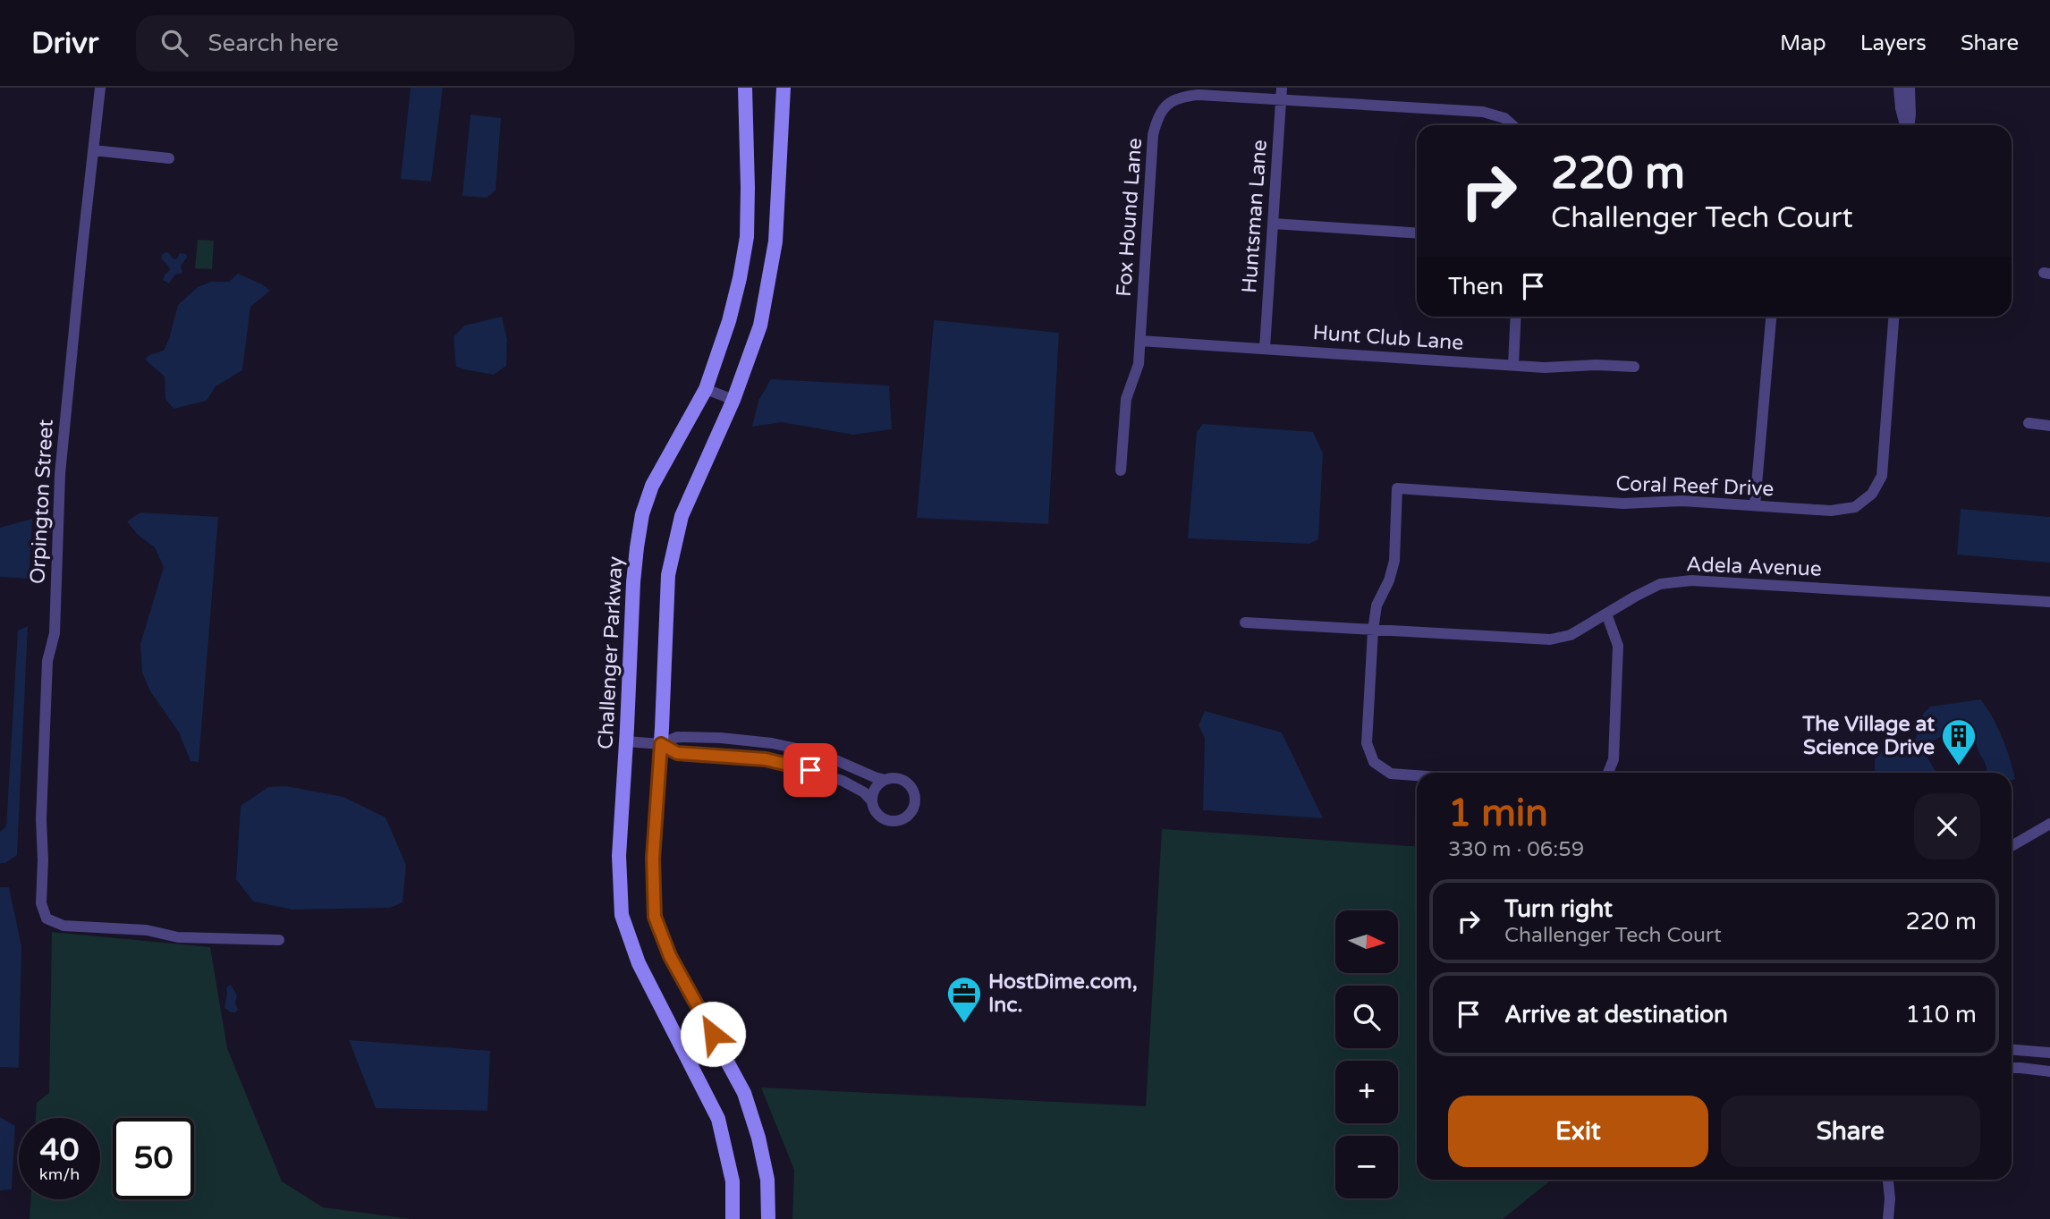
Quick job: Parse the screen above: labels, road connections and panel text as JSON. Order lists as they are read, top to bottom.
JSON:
{
  "streets": {
    "main road": ["Challenger Parkway"],
    "street": [
      "Huntsman Lane",
      "Fox Hound Lane",
      "Hunt Club Lane",
      "Coral Reef Drive",
      "Orpington Street",
      "Adela Avenue"
    ]
  },
  "crossings": [
    ["Huntsman Lane", "Fox Hound Lane"],
    ["Huntsman Lane", "Hunt Club Lane"],
    ["Fox Hound Lane", "Hunt Club Lane"],
    ["Coral Reef Drive", "Adela Avenue"]
  ],
  "places": {
    "building": ["The Village at Science Drive"],
    "office": ["HostDime.com, Inc."]
  },
  "north": "right",
  "page": {
    "header": "Drivr",
    "search": "Search here",
    "nav": ["Map", "Layers", "Share"],
    "turn": ["220 m", "Challenger Tech Court"],
    "then": "Then",
    "heading": ["1 min", "330 m · 06:59"],
    "list": [
      {
        "name": "Turn right",
        "note": "Challenger Tech Court",
        "value": "220 m"
      },
      {
        "name": "Arrive at destination",
        "value": "110 m"
      }
    ],
    "map_buttons": ["+", "−"],
    "buttons": ["Exit", "Share"],
    "speed": "40 km/h",
    "limit": "50"
  }
}
